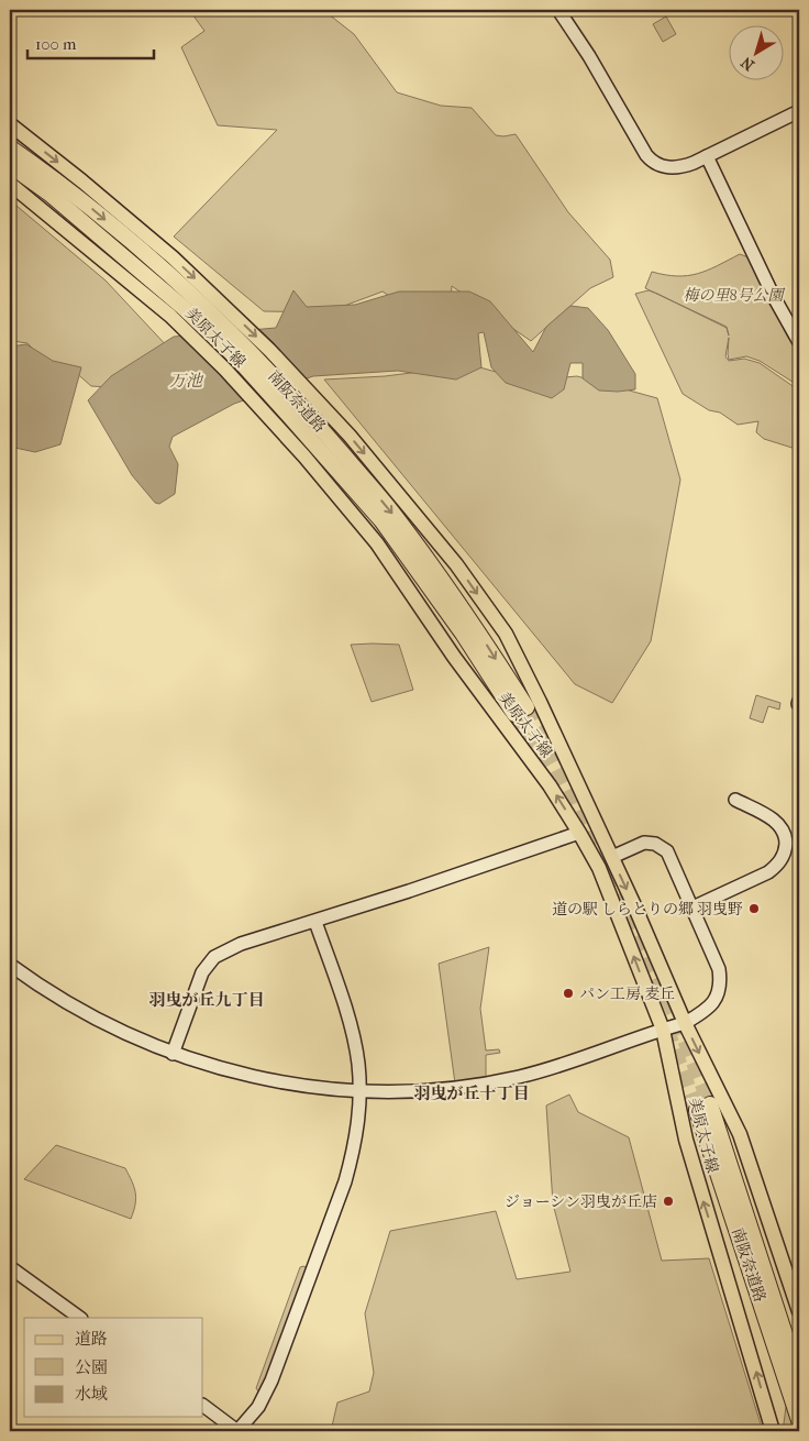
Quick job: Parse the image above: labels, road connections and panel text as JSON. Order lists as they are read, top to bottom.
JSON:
{
  "streets": {
    "highway": ["南阪奈道路"],
    "main road": ["美原太子線"]
  },
  "crossings": [
    ["美原太子線", "南阪奈道路"]
  ],
  "districts": ["羽曳が丘九丁目", "羽曳が丘十丁目"],
  "water": ["万池"],
  "parks": ["梅の里8号公園"],
  "places": ["道の駅 しらとりの郷 羽曳野", "パン工房 麦丘", "ジョーシン羽曳が丘店"],
  "legend": ["道路", "公園", "水域"],
  "scale_bar": "100 m",
  "north": "bottom left"
}
